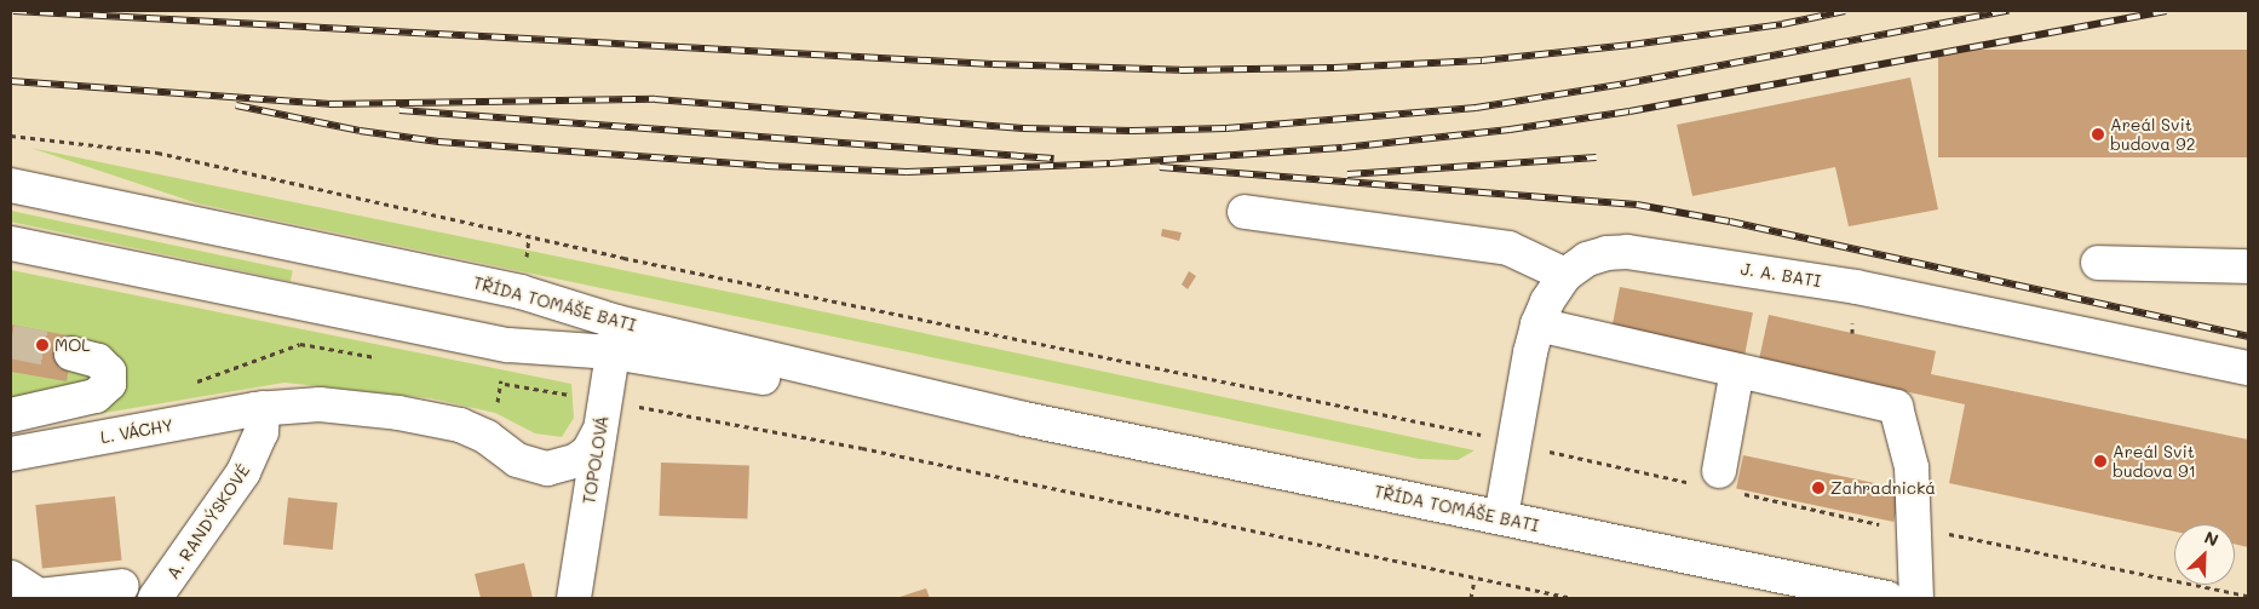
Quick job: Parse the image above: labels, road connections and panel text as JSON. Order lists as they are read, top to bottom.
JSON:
{
  "streets": {
    "main road": [
      "J. A. BATI",
      "TŘÍDA TOMÁŠE BATI",
      "L. VÁCHY",
      "TOPOLOVÁ",
      "A. RANDÝSKOVÉ"
    ]
  },
  "crossings": [
    ["J. A. BATI", "TŘÍDA TOMÁŠE BATI"],
    ["TŘÍDA TOMÁŠE BATI", "TOPOLOVÁ"],
    ["L. VÁCHY", "A. RANDÝSKOVÉ"]
  ],
  "places": [
    "Areál Svit budova 92",
    "MOL",
    "Areál Svit budova 91",
    "Zahradnická"
  ],
  "north": "top right"
}
